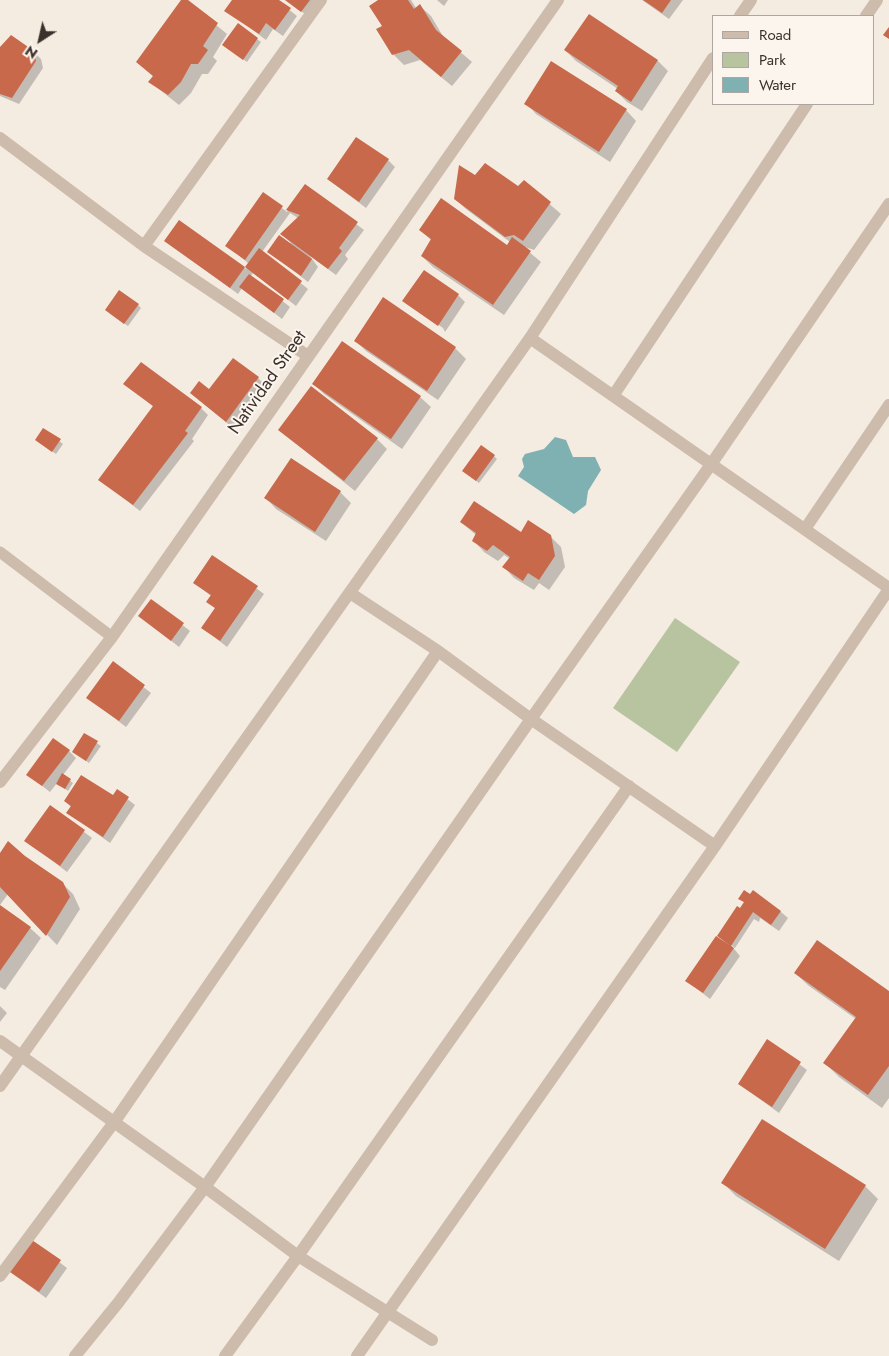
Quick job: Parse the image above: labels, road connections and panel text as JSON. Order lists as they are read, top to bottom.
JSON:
{
  "streets": {
    "street": ["Natividad Street"]
  },
  "legend": ["Road", "Park", "Water"],
  "north": "bottom left"
}
